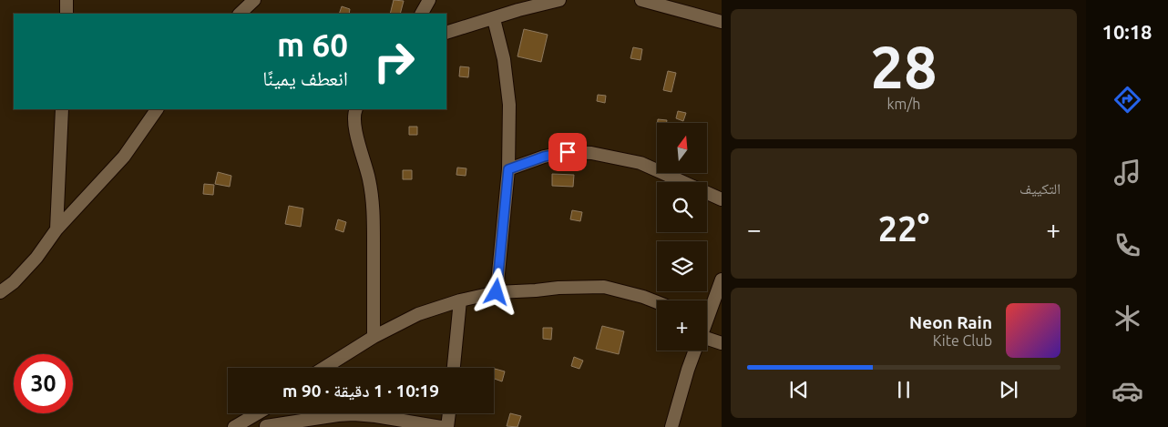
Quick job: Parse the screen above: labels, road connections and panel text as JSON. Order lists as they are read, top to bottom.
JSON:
{
  "north": "top",
  "page": {
    "tabs": "10:18",
    "tile": [
      ["28", "km/h"],
      "التكييف"
    ],
    "turn": ["60 m", "انعطف يمينًا"],
    "map_buttons": "+",
    "heat": ["−", "22°", "+"],
    "song": ["Neon Rain", "Kite Club"],
    "limit": "30",
    "trip": "10:19 · 1 دقيقة · 90 m"
  }
}
